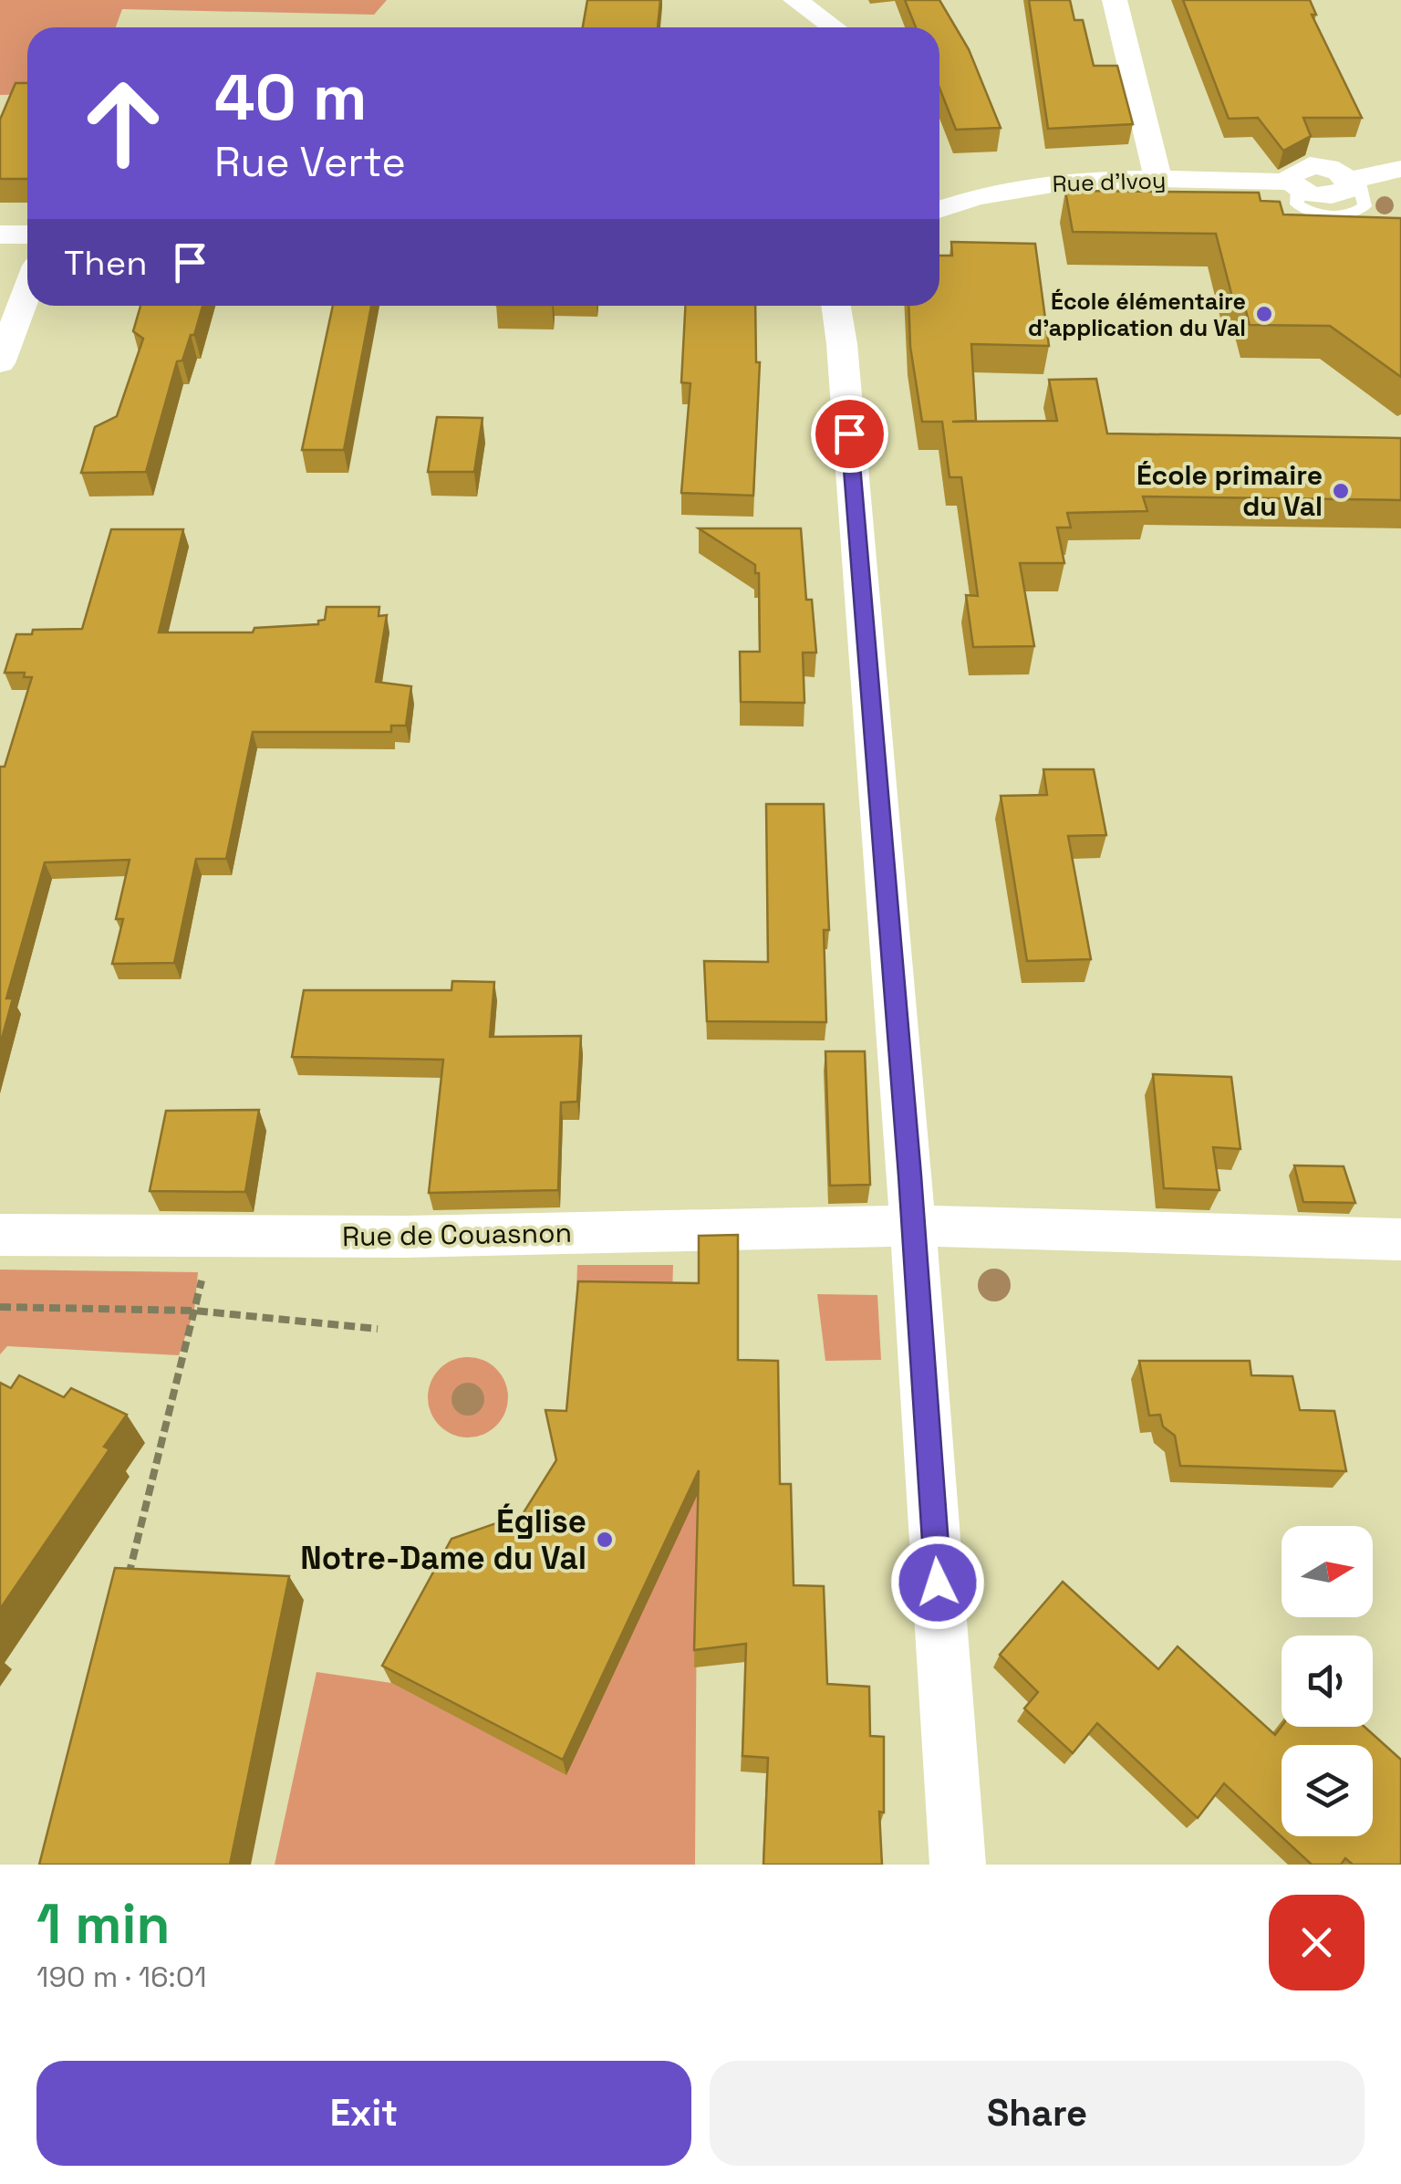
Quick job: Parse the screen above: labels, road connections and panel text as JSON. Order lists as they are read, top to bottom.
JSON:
{
  "streets": {
    "street": ["Rue d'Ivoy", "Rue de Couasnon"]
  },
  "places": ["École élémentaire d'application du Val", "École primaire du Val", "Église Notre-Dame du Val"],
  "north": "right",
  "page": {
    "turn": ["40 m", "Rue Verte"],
    "then": "Then",
    "heading": ["1 min", "190 m · 16:01"],
    "buttons": ["Exit", "Share"]
  }
}
